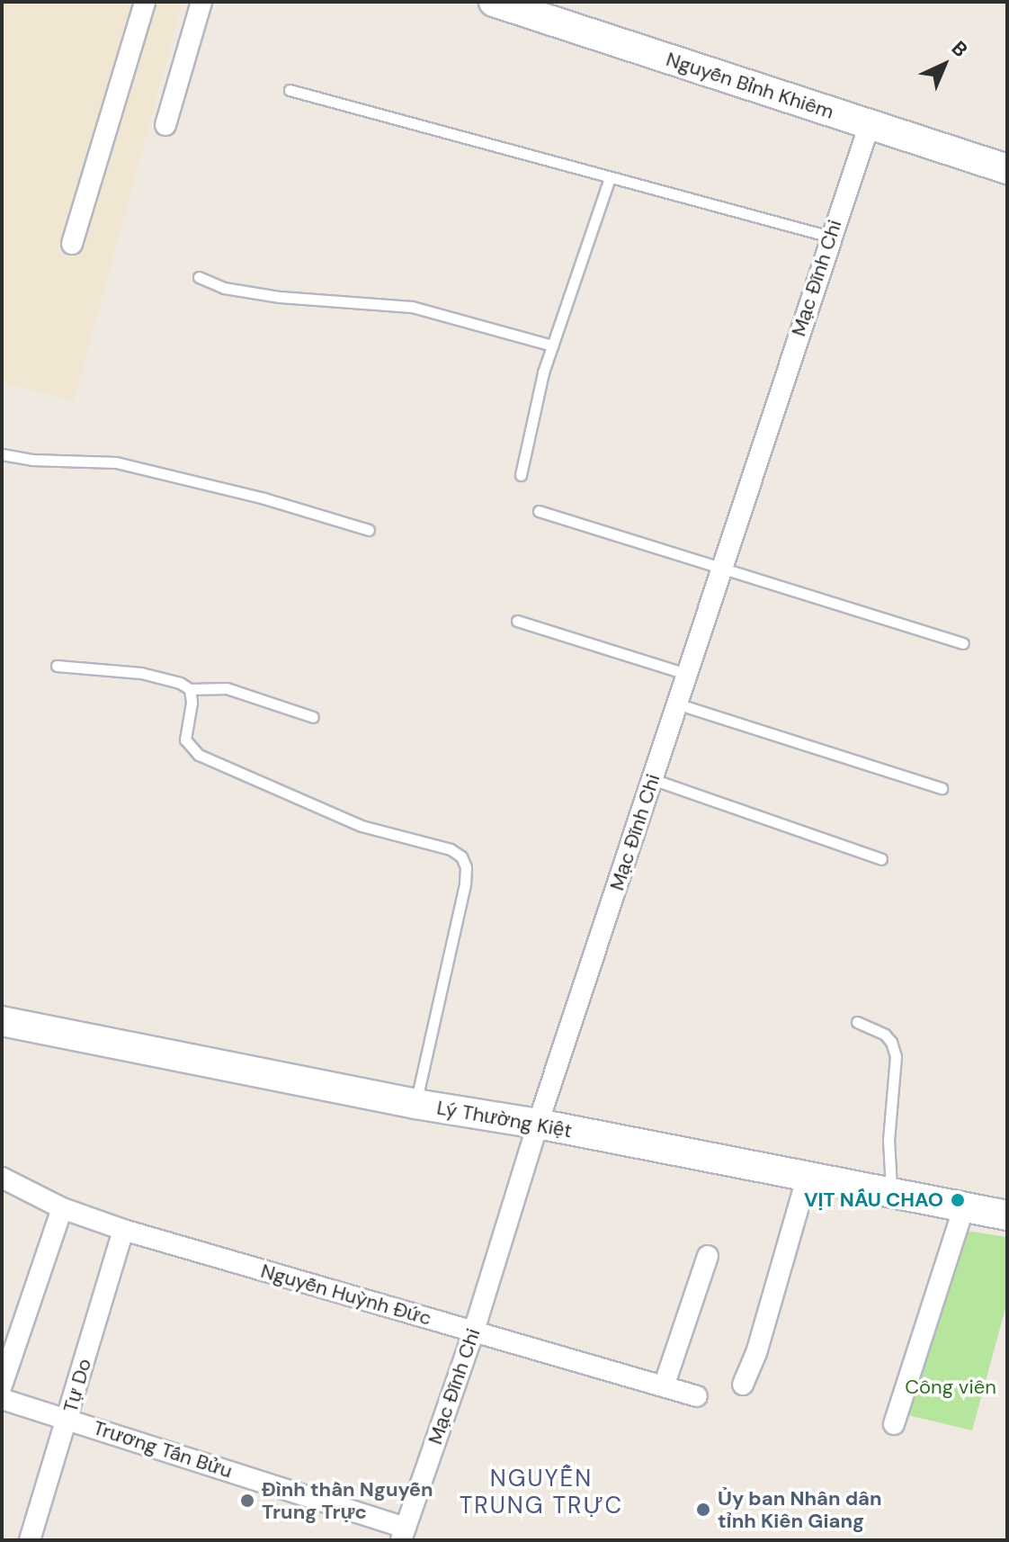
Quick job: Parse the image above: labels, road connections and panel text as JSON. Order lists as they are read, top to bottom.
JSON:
{
  "streets": {
    "main road": ["Nguyễn Bỉnh Khiêm", "Lý Thường Kiệt"],
    "street": [
      "Mạc Đĩnh Chi",
      "Nguyễn Huỳnh Đức",
      "Tự Do",
      "Trương Tấn Bửu"
    ]
  },
  "crossings": [
    ["Nguyễn Bỉnh Khiêm", "Mạc Đĩnh Chi"],
    ["Mạc Đĩnh Chi", "Lý Thường Kiệt"],
    ["Mạc Đĩnh Chi", "Nguyễn Huỳnh Đức"],
    ["Mạc Đĩnh Chi", "Trương Tấn Bửu"],
    ["Nguyễn Huỳnh Đức", "Tự Do"],
    ["Tự Do", "Trương Tấn Bửu"]
  ],
  "districts": ["NGUYỄN TRUNG TRỰC"],
  "parks": ["Công viên"],
  "places": ["VỊT NẤU CHAO", "Đình thần Nguyễn Trung Trực", "Ủy ban Nhân dân tỉnh Kiên Giang"],
  "north": "top right"
}
